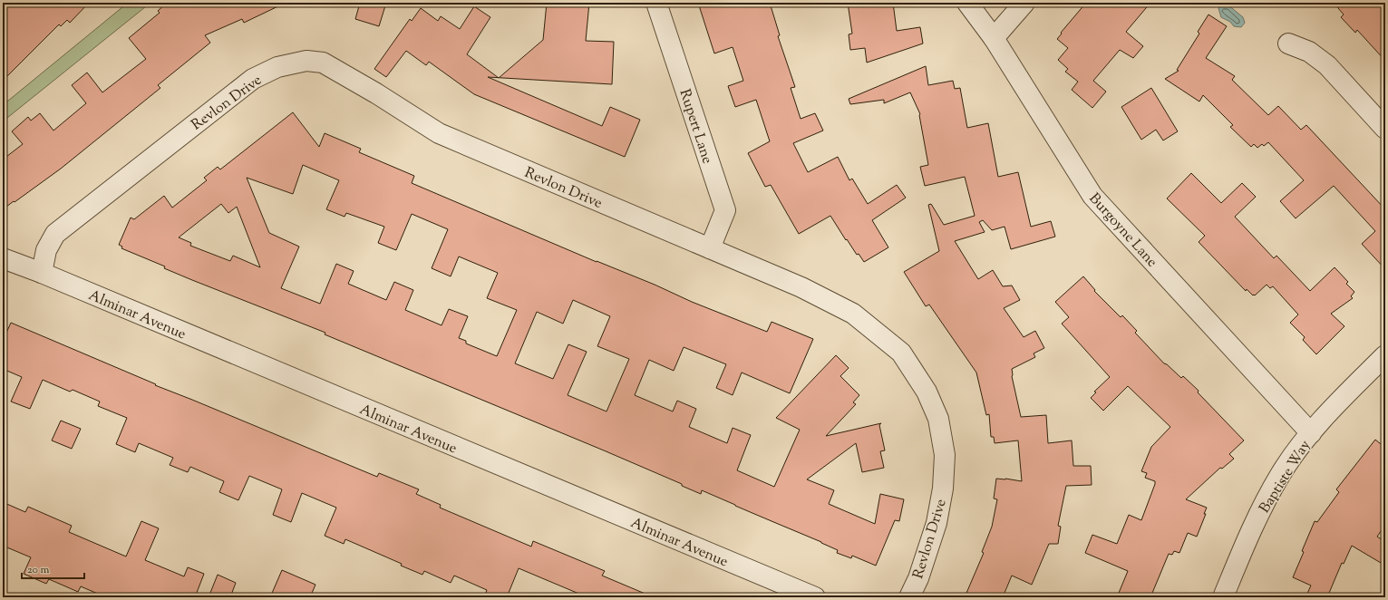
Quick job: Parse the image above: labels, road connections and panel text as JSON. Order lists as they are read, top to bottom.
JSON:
{
  "streets": {
    "street": [
      "Revlon Drive",
      "Rupert Lane",
      "Burgoyne Lane",
      "Alminar Avenue",
      "Baptiste Way"
    ]
  },
  "crossings": [
    ["Revlon Drive", "Rupert Lane"],
    ["Revlon Drive", "Alminar Avenue"],
    ["Burgoyne Lane", "Baptiste Way"]
  ],
  "scale_bar": "20 m"
}
